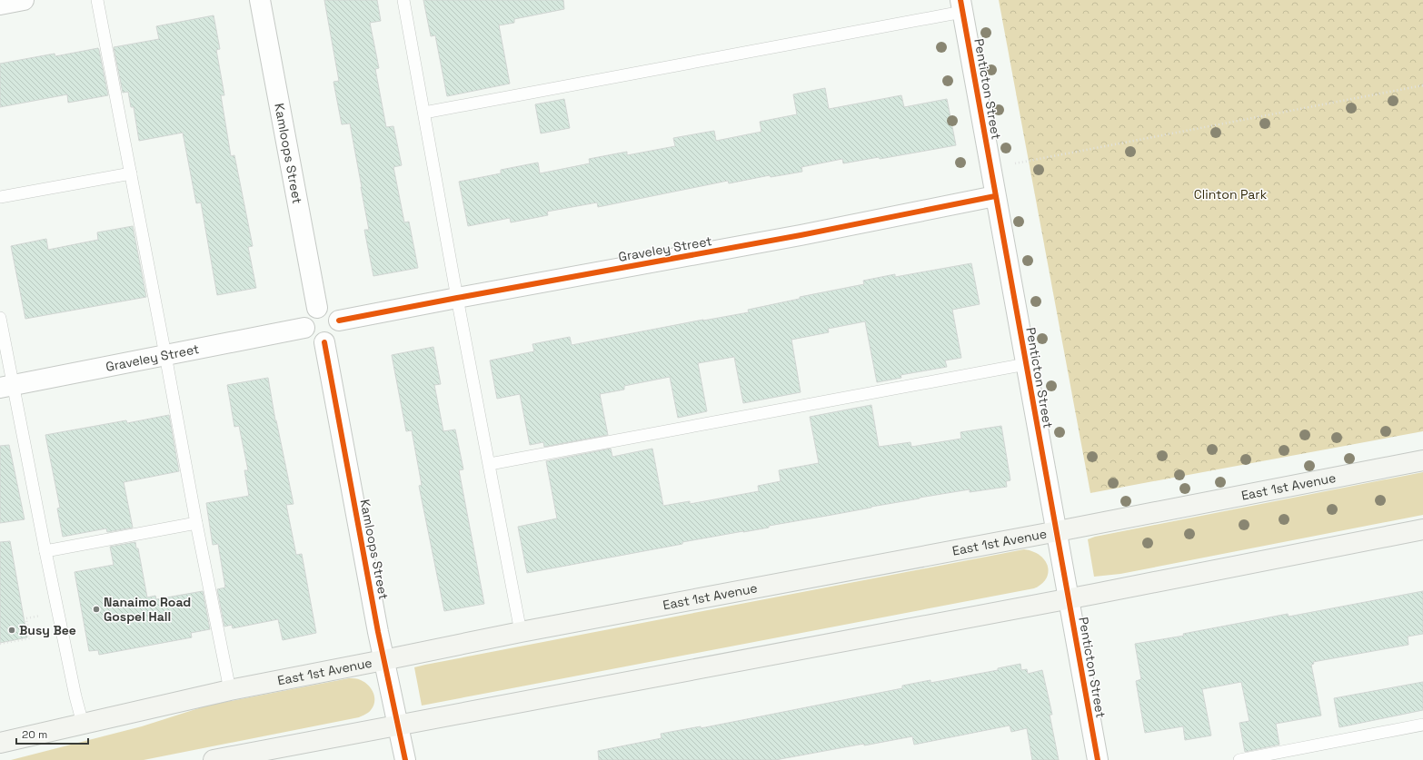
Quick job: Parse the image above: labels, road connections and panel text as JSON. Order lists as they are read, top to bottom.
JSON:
{
  "streets": {
    "main road": ["East 1st Avenue"],
    "street": ["Penticton Street", "Kamloops Street", "Graveley Street"]
  },
  "crossings": [
    ["Penticton Street", "Graveley Street"],
    ["Penticton Street", "East 1st Avenue"],
    ["Kamloops Street", "Graveley Street"],
    ["Kamloops Street", "East 1st Avenue"]
  ],
  "parks": ["Clinton Park"],
  "places": ["Nanaimo Road Gospel Hall", "Busy Bee"],
  "scale_bar": "20 m"
}
